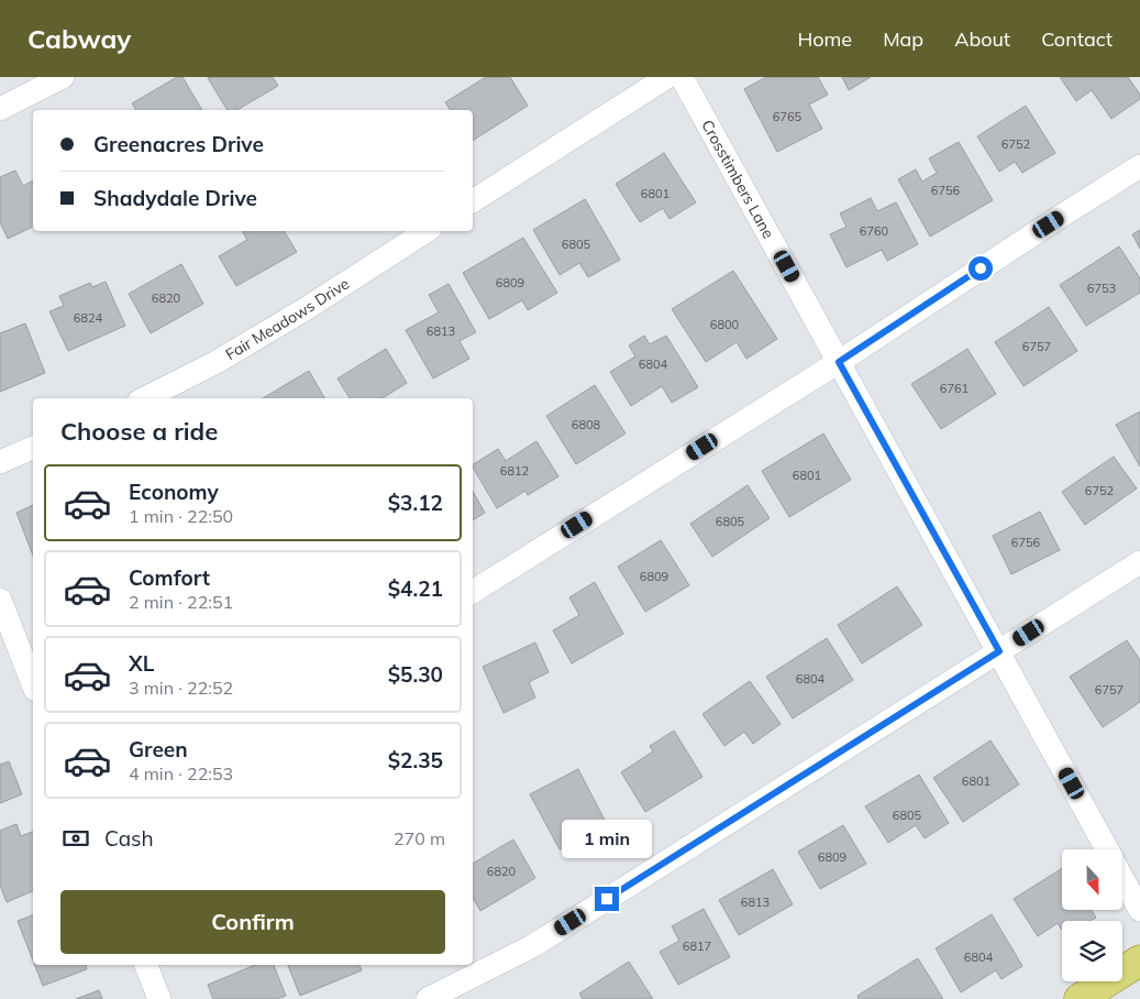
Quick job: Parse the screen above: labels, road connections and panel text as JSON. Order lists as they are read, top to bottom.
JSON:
{
  "streets": {
    "street": ["Crosstimbers Lane", "Fair Meadows Drive"]
  },
  "house_numbers": [
    "6765",
    "6752",
    "6756",
    "6801",
    "6760",
    "6805",
    "6809",
    "6753",
    "6820",
    "6824",
    "6800",
    "6813",
    "6757",
    "6804",
    "6761",
    "6808",
    "6812",
    "6801",
    "6752",
    "6805",
    "6756",
    "6809",
    "6804",
    "6757",
    "6801",
    "6805",
    "6809",
    "6820",
    "6813",
    "6817",
    "6804"
  ],
  "north": "bottom",
  "page": {
    "header": "Cabway",
    "nav": [
      "Home",
      "Map",
      "About",
      "Contact"
    ],
    "banner": ["Greenacres Drive", "Shadydale Drive"],
    "heading": "Choose a ride",
    "list": [
      {
        "name": "Economy",
        "note": "1 min · 22:50",
        "value": "$3.12"
      },
      {
        "name": "Comfort",
        "note": "2 min · 22:51",
        "value": "$4.21"
      },
      {
        "name": "XL",
        "note": "3 min · 22:52",
        "value": "$5.30"
      },
      {
        "name": "Green",
        "note": "4 min · 22:53",
        "value": "$2.35"
      }
    ],
    "pay": ["Cash", "270 m"],
    "bubble": "1 min",
    "buttons": "Confirm"
  }
}
